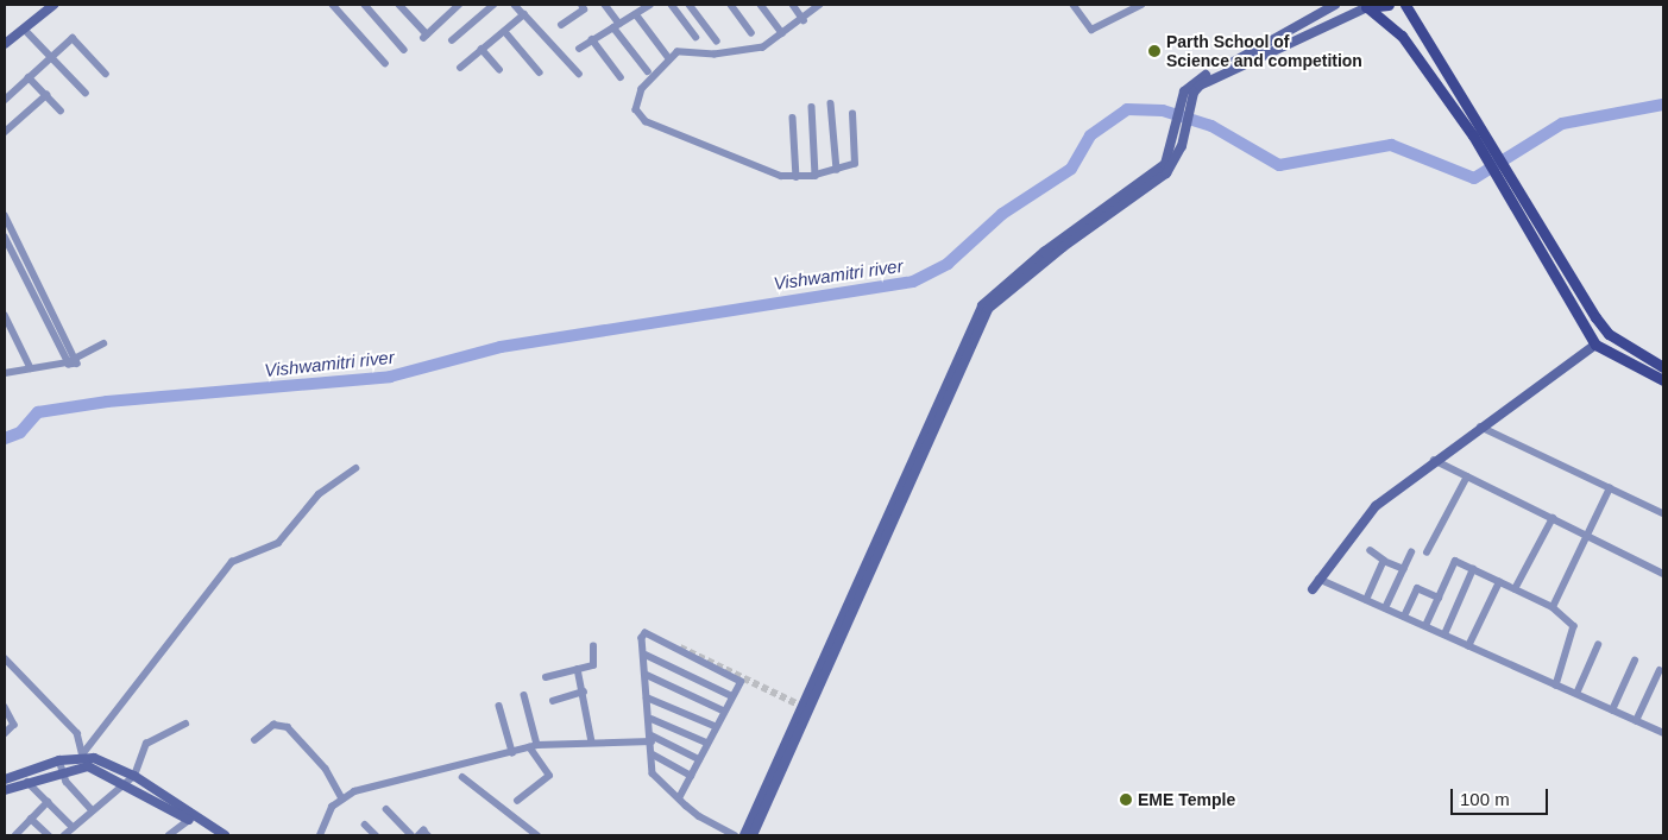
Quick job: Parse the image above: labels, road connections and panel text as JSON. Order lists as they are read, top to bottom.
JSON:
{
  "water": ["Vishwamitri river"],
  "places": ["Parth School of Science and competition", "EME Temple"],
  "scale_bar": "100 m"
}
